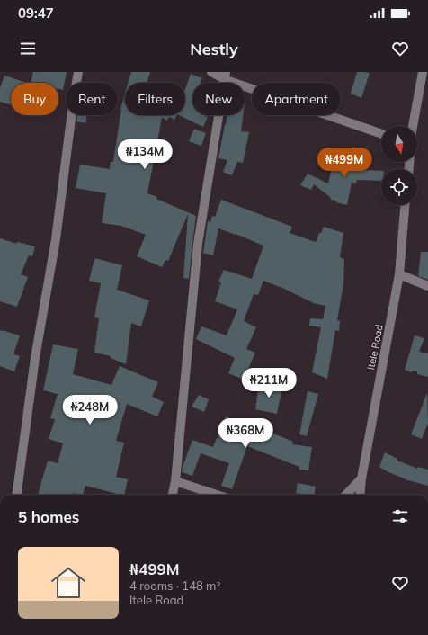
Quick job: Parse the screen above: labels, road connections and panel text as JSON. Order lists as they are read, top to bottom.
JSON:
{
  "streets": {
    "street": ["Itele Road"]
  },
  "north": "bottom",
  "page": {
    "status": "09:47",
    "header": "Nestly",
    "chip": [
      "Buy",
      "Rent",
      "Filters",
      "New",
      "Apartment"
    ],
    "price": [
      "₦134M",
      "₦499M",
      "₦211M",
      "₦248M",
      "₦368M"
    ],
    "heading": "5 homes",
    "list": [
      {
        "name": "₦499M",
        "note": "4 rooms · 148 m² · Itele Road"
      }
    ]
  }
}
